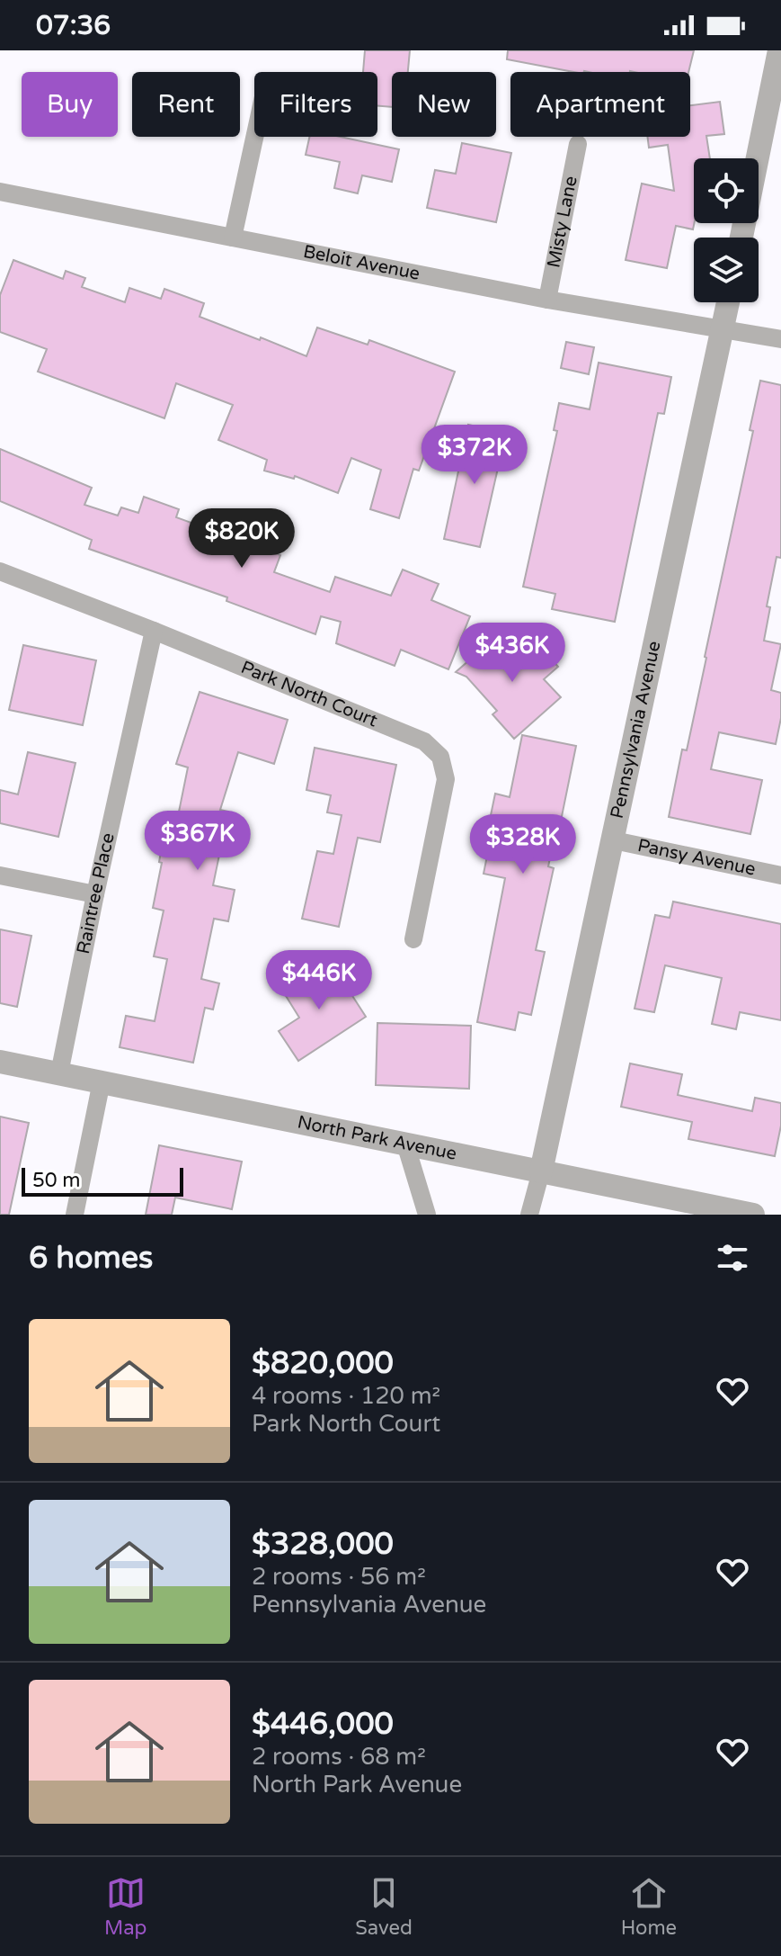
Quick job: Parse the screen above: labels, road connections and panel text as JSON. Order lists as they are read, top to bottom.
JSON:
{
  "streets": {
    "street": [
      "Misty Lane",
      "Beloit Avenue",
      "Park North Court",
      "Pennsylvania Avenue",
      "Pansy Avenue",
      "Raintree Place",
      "North Park Avenue"
    ]
  },
  "crossings": [
    ["Misty Lane", "Beloit Avenue"],
    ["Beloit Avenue", "Pennsylvania Avenue"],
    ["Park North Court", "Raintree Place"],
    ["Pennsylvania Avenue", "Pansy Avenue"],
    ["Pennsylvania Avenue", "North Park Avenue"],
    ["Raintree Place", "North Park Avenue"]
  ],
  "scale_bar": "50 m",
  "page": {
    "status": "07:36",
    "chip": [
      "Buy",
      "Rent",
      "Filters",
      "New",
      "Apartment"
    ],
    "price": [
      "$372K",
      "$820K",
      "$436K",
      "$367K",
      "$328K",
      "$446K"
    ],
    "scale": "50 m",
    "heading": "6 homes",
    "list": [
      {
        "name": "$820,000",
        "note": "4 rooms · 120 m² · Park North Court"
      },
      {
        "name": "$328,000",
        "note": "2 rooms · 56 m² · Pennsylvania Avenue"
      },
      {
        "name": "$446,000",
        "note": "2 rooms · 68 m² · North Park Avenue"
      }
    ],
    "tabs": ["Map", "Saved", "Home"]
  }
}
